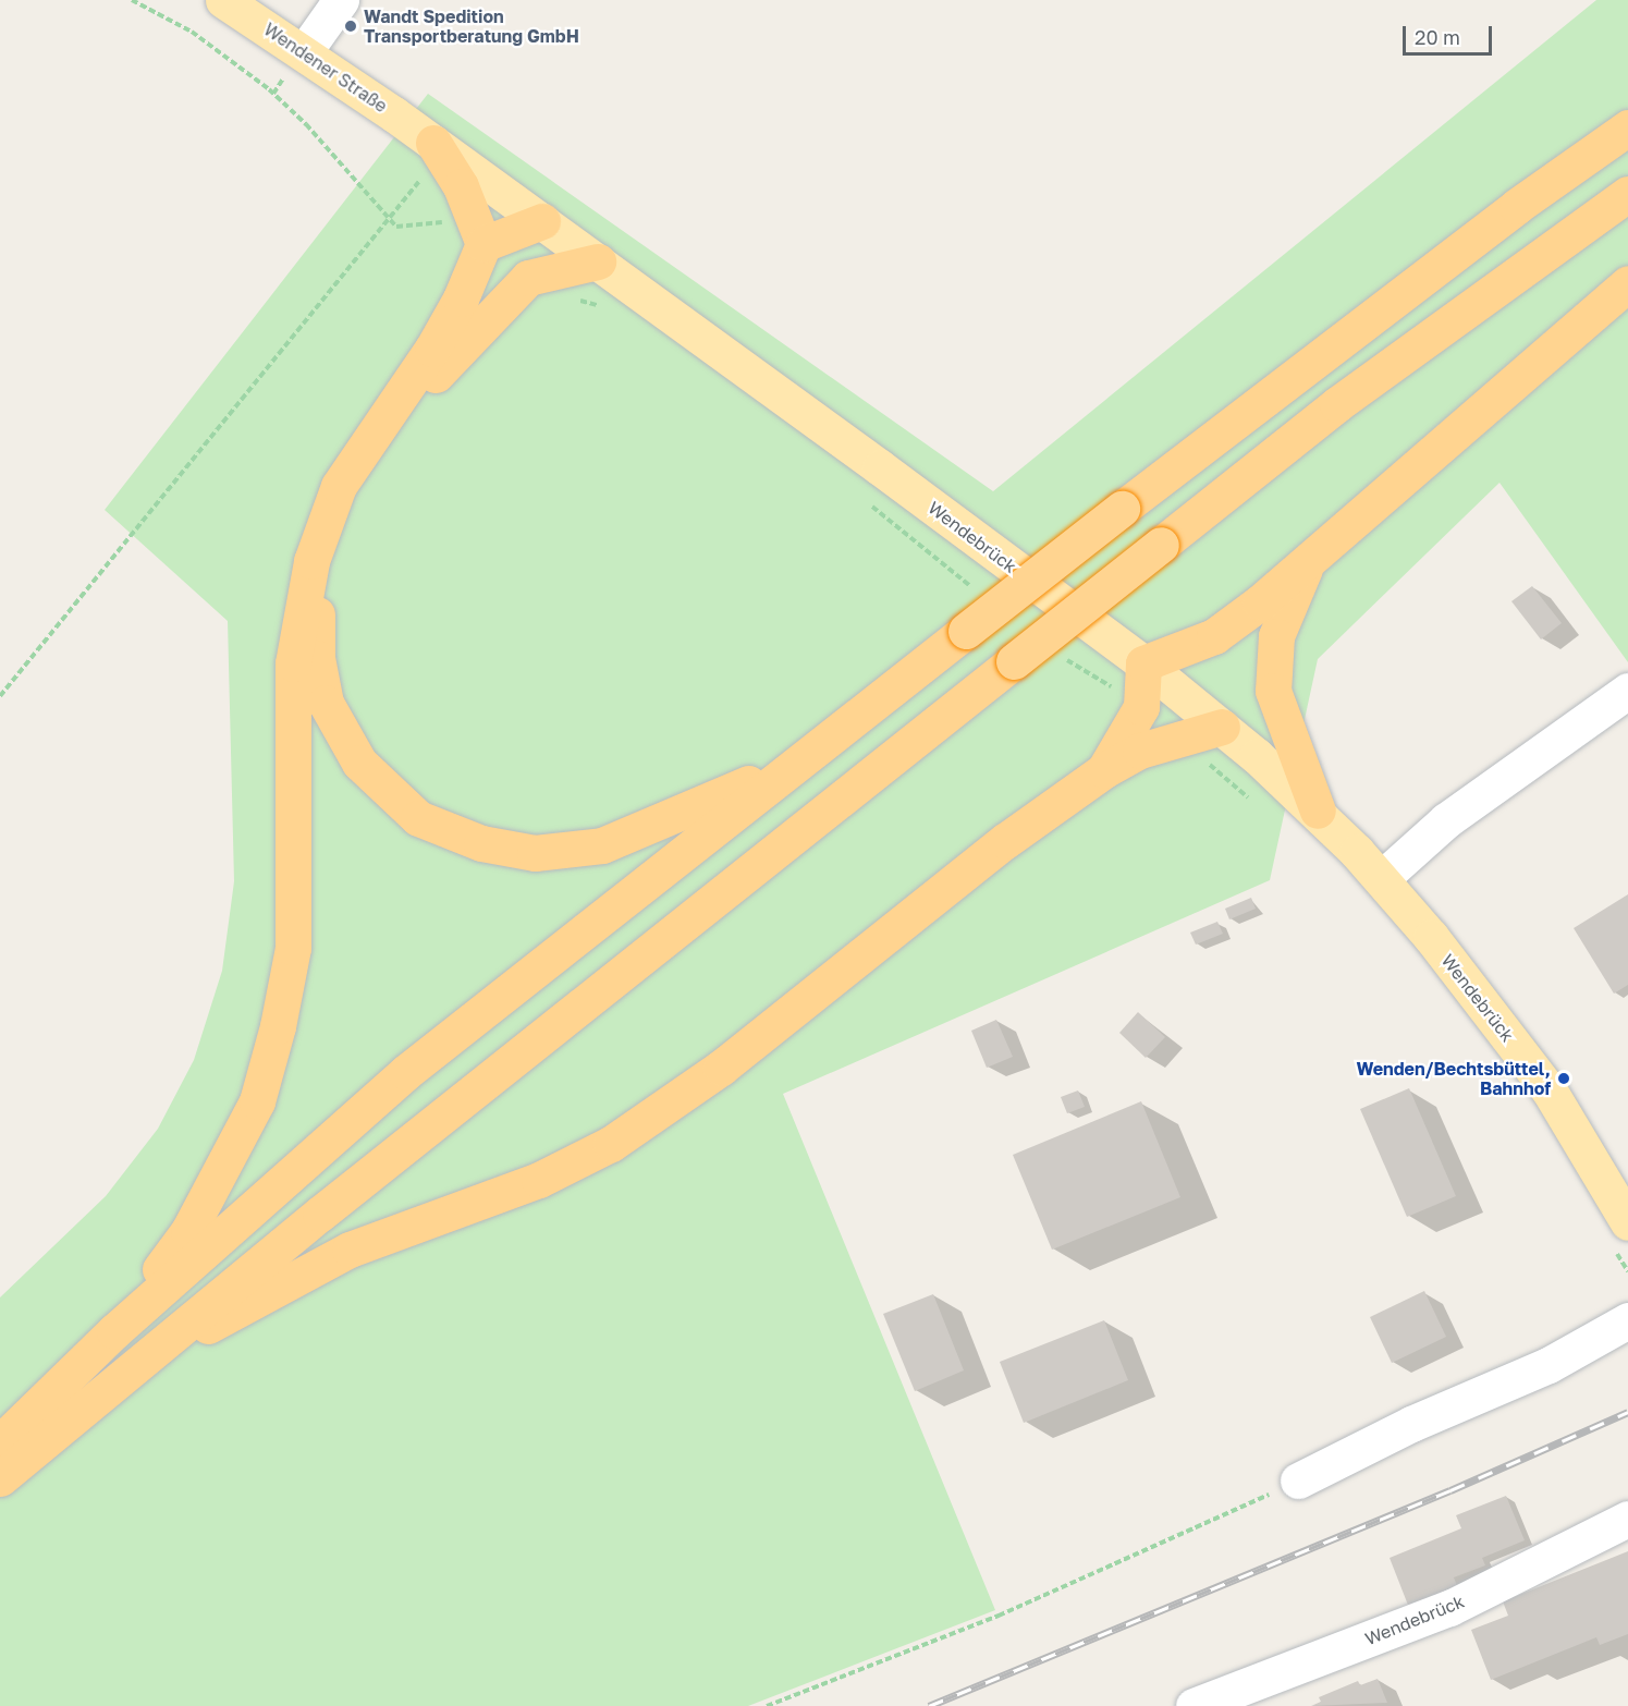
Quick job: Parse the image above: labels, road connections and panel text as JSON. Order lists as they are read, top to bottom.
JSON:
{
  "streets": {
    "main road": ["Wendener Straße", "Wendebrück"]
  },
  "crossings": [
    ["Wendener Straße", "Wendebrück"]
  ],
  "places": ["Wandt Spedition Transportberatung GmbH", "Wenden/Bechtsbüttel, Bahnhof"],
  "scale_bar": "20 m"
}
